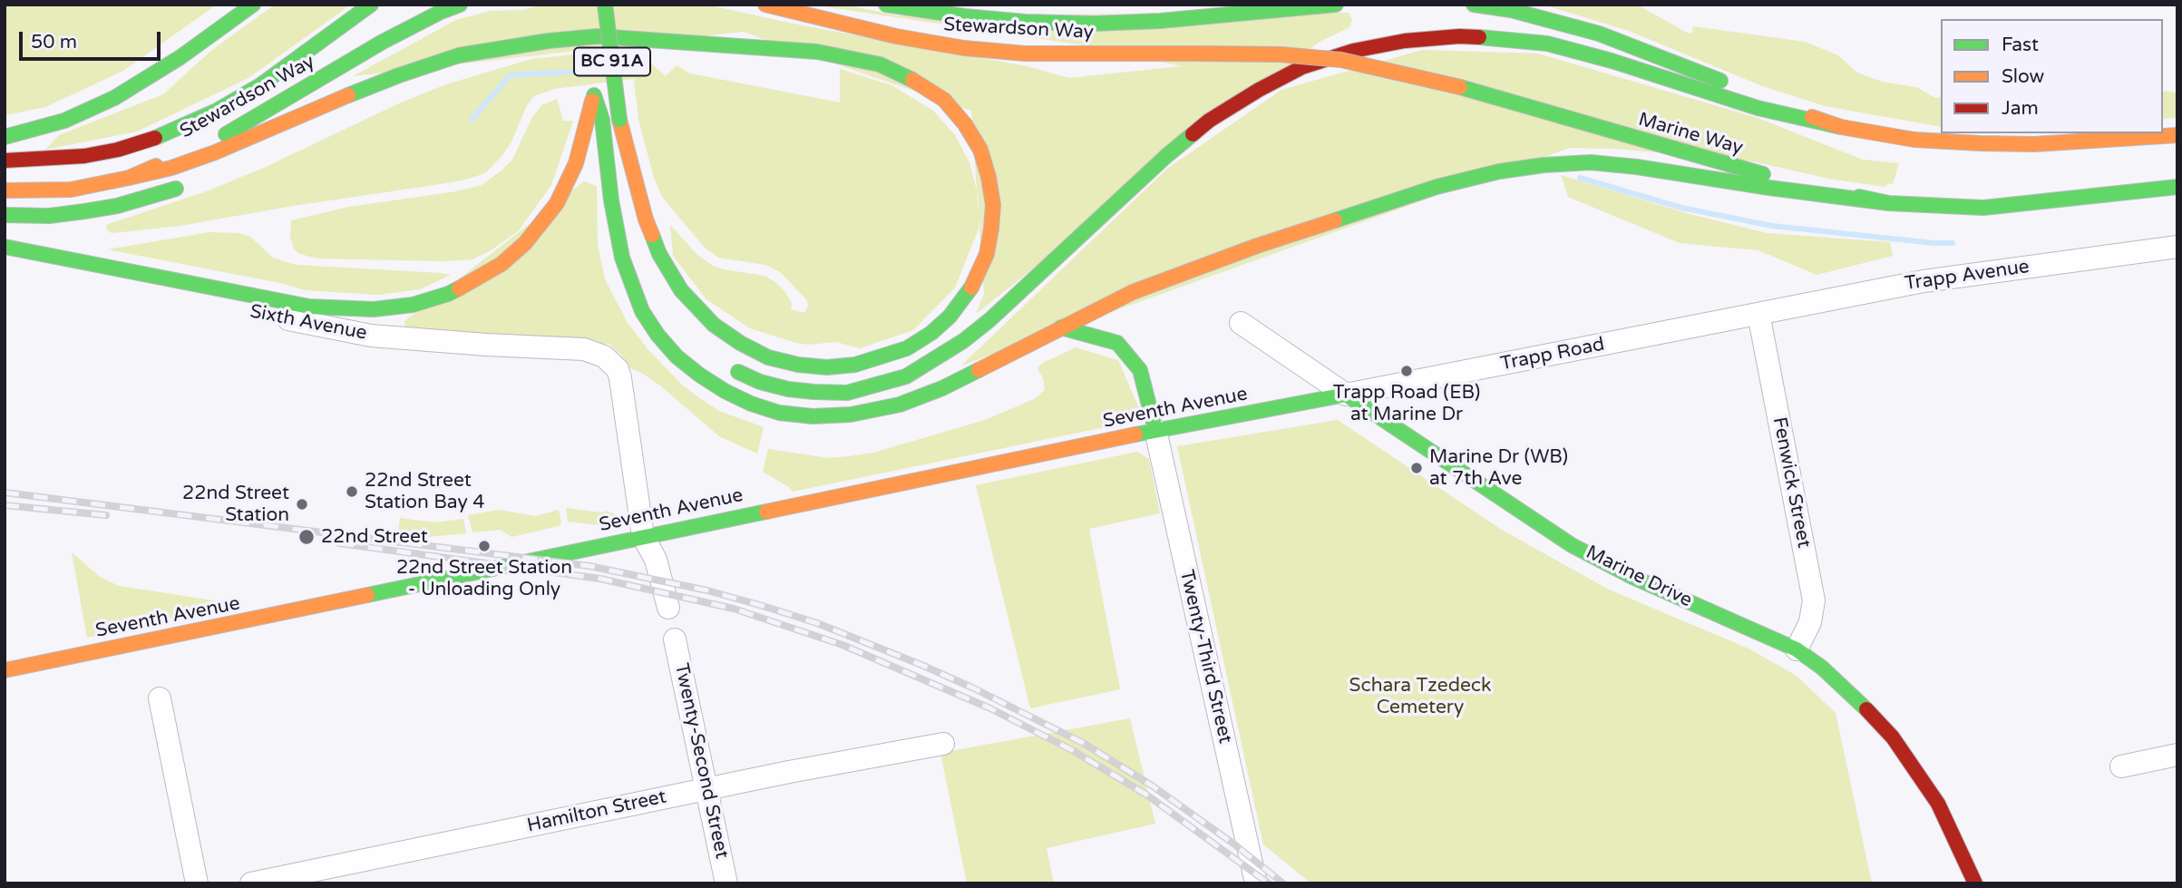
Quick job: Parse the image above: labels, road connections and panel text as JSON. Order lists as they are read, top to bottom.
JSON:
{
  "streets": {
    "main road": [
      "Stewardson Way",
      "BC 91A",
      "Marine Way",
      "Seventh Avenue",
      "Marine Drive"
    ],
    "street": [
      "Trapp Avenue",
      "Sixth Avenue",
      "Trapp Road",
      "Fenwick Street",
      "Twenty-Third Street",
      "Twenty-Second Street",
      "Hamilton Street"
    ]
  },
  "crossings": [
    ["Stewardson Way", "Marine Way"],
    ["Trapp Avenue", "Trapp Road"],
    ["Trapp Avenue", "Fenwick Street"],
    ["Sixth Avenue", "Seventh Avenue"],
    ["Trapp Road", "Seventh Avenue"],
    ["Trapp Road", "Fenwick Street"],
    ["Trapp Road", "Marine Drive"],
    ["Seventh Avenue", "Marine Drive"],
    ["Seventh Avenue", "Twenty-Third Street"],
    ["Fenwick Street", "Marine Drive"],
    ["Twenty-Second Street", "Hamilton Street"]
  ],
  "parks": ["Schara Tzedeck Cemetery"],
  "places": [
    "Trapp Road (EB) at Marine Dr",
    "Marine Dr (WB) at 7th Ave",
    "22nd Street Station Bay 4",
    "22nd Street Station",
    "22nd Street",
    "22nd Street Station - Unloading Only"
  ],
  "legend": ["Fast", "Slow", "Jam"],
  "scale_bar": "50 m"
}
